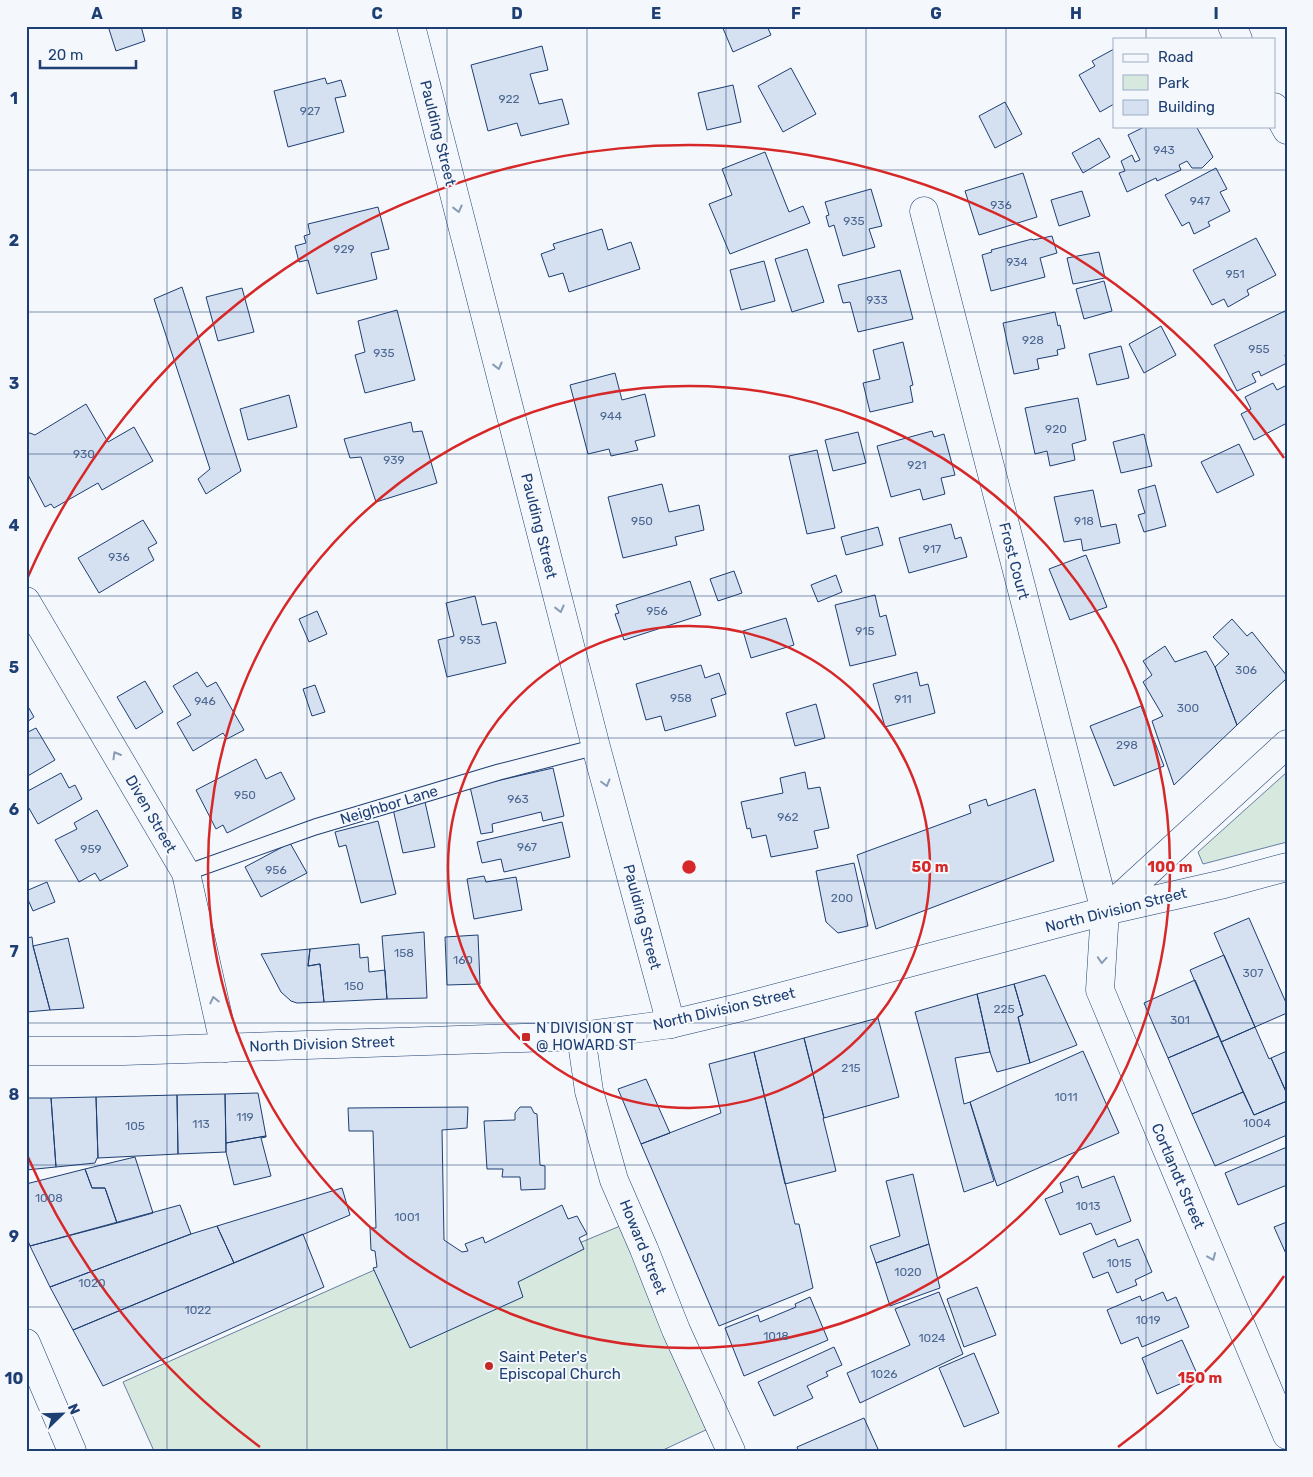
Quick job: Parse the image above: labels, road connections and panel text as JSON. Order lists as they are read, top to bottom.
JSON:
{
  "streets": {
    "street": [
      "Paulding Street",
      "Frost Court",
      "Diven Street",
      "North Division Street",
      "Cortlandt Street",
      "Howard Street"
    ],
    "lane": ["Neighbor Lane"]
  },
  "crossings": [
    ["Paulding Street", "Neighbor Lane"],
    ["Paulding Street", "North Division Street"],
    ["Frost Court", "North Division Street"],
    ["Frost Court", "Cortlandt Street"],
    ["Neighbor Lane", "Diven Street"],
    ["Diven Street", "North Division Street"],
    ["North Division Street", "Cortlandt Street"],
    ["North Division Street", "Howard Street"]
  ],
  "one_way": ["Paulding Street", "Diven Street", "Cortlandt Street"],
  "places": {
    "transit": ["N DIVISION ST @ HOWARD ST"],
    "other": ["Saint Peter's Episcopal Church"]
  },
  "house_numbers": [
    "922",
    "927",
    "943",
    "947",
    "936",
    "935",
    "929",
    "934",
    "951",
    "933",
    "928",
    "955",
    "935",
    "944",
    "920",
    "930",
    "939",
    "921",
    "950",
    "918",
    "917",
    "936",
    "956",
    "915",
    "953",
    "306",
    "958",
    "911",
    "946",
    "300",
    "298",
    "950",
    "963",
    "962",
    "967",
    "959",
    "956",
    "200",
    "158",
    "160",
    "307",
    "150",
    "225",
    "301",
    "215",
    "1011",
    "119",
    "1004",
    "113",
    "105",
    "1008",
    "1013",
    "1001",
    "1015",
    "1020",
    "1020",
    "1022",
    "1019",
    "1018",
    "1024",
    "1026"
  ],
  "legend": ["Road", "Park", "Building"],
  "scale_bar": "20 m",
  "north": "top right",
  "grid": {
    "columns": [
      "A",
      "B",
      "C",
      "D",
      "E",
      "F",
      "G",
      "H",
      "I"
    ],
    "rows": [
      "1",
      "2",
      "3",
      "4",
      "5",
      "6",
      "7",
      "8",
      "9",
      "10"
    ]
  },
  "rings": ["50 m", "100 m", "150 m"]
}
